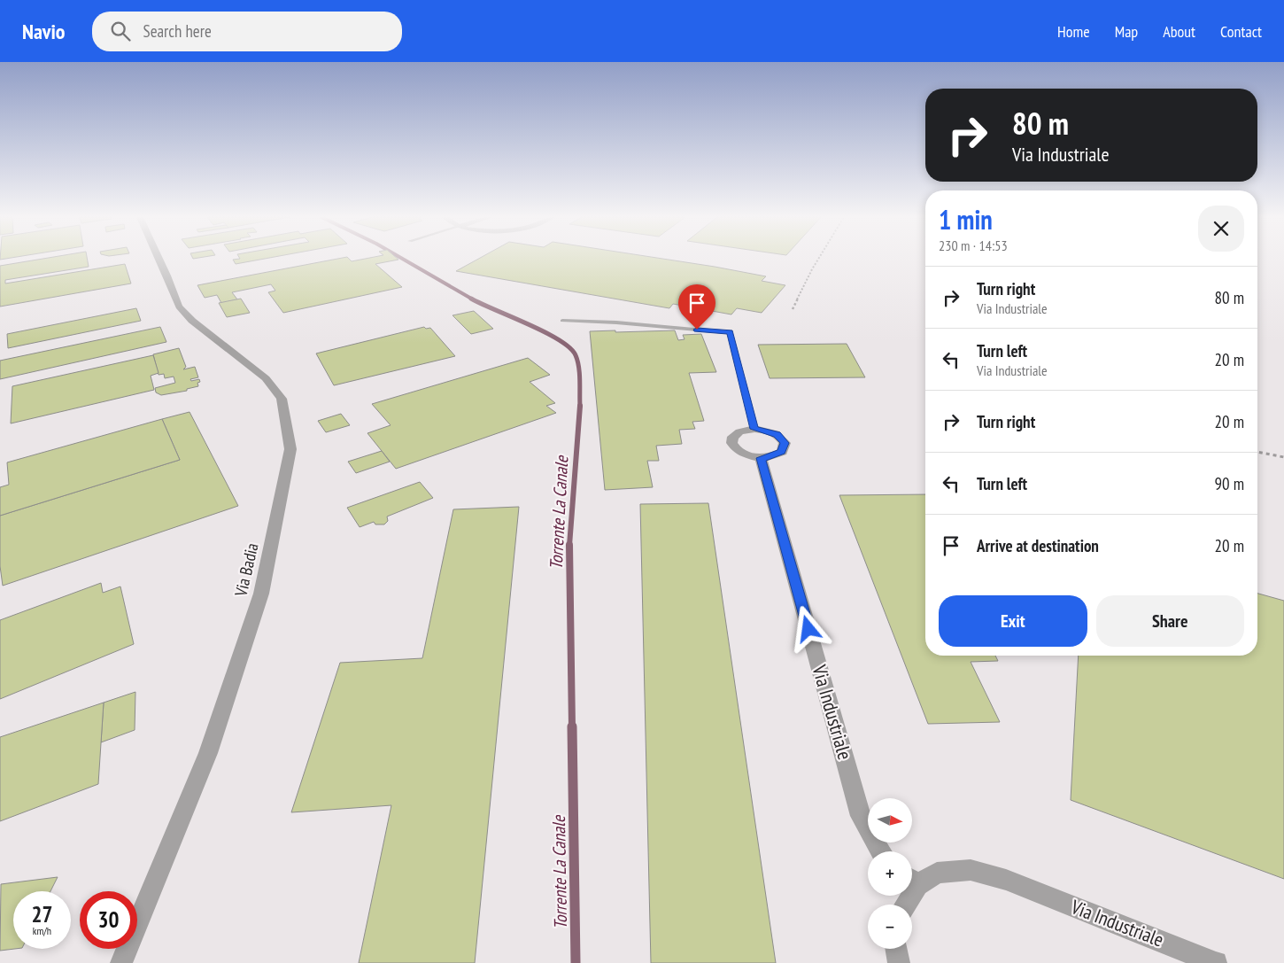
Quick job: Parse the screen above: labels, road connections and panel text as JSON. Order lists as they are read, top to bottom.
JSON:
{
  "streets": {
    "street": ["Via Badia", "Via Industriale"]
  },
  "water": ["Torrente La Canale"],
  "north": "right",
  "page": {
    "header": "Navio",
    "search": "Search here",
    "nav": [
      "Home",
      "Map",
      "About",
      "Contact"
    ],
    "turn": ["80 m", "Via Industriale"],
    "heading": ["1 min", "230 m · 14:53"],
    "list": [
      {
        "name": "Turn right",
        "note": "Via Industriale",
        "value": "80 m"
      },
      {
        "name": "Turn left",
        "note": "Via Industriale",
        "value": "20 m"
      },
      {
        "name": "Turn right",
        "value": "20 m"
      },
      {
        "name": "Turn left",
        "value": "90 m"
      },
      {
        "name": "Arrive at destination",
        "value": "20 m"
      }
    ],
    "buttons": ["Exit", "Share"],
    "map_buttons": ["+", "−"],
    "speed": "27 km/h",
    "limit": "30"
  }
}
